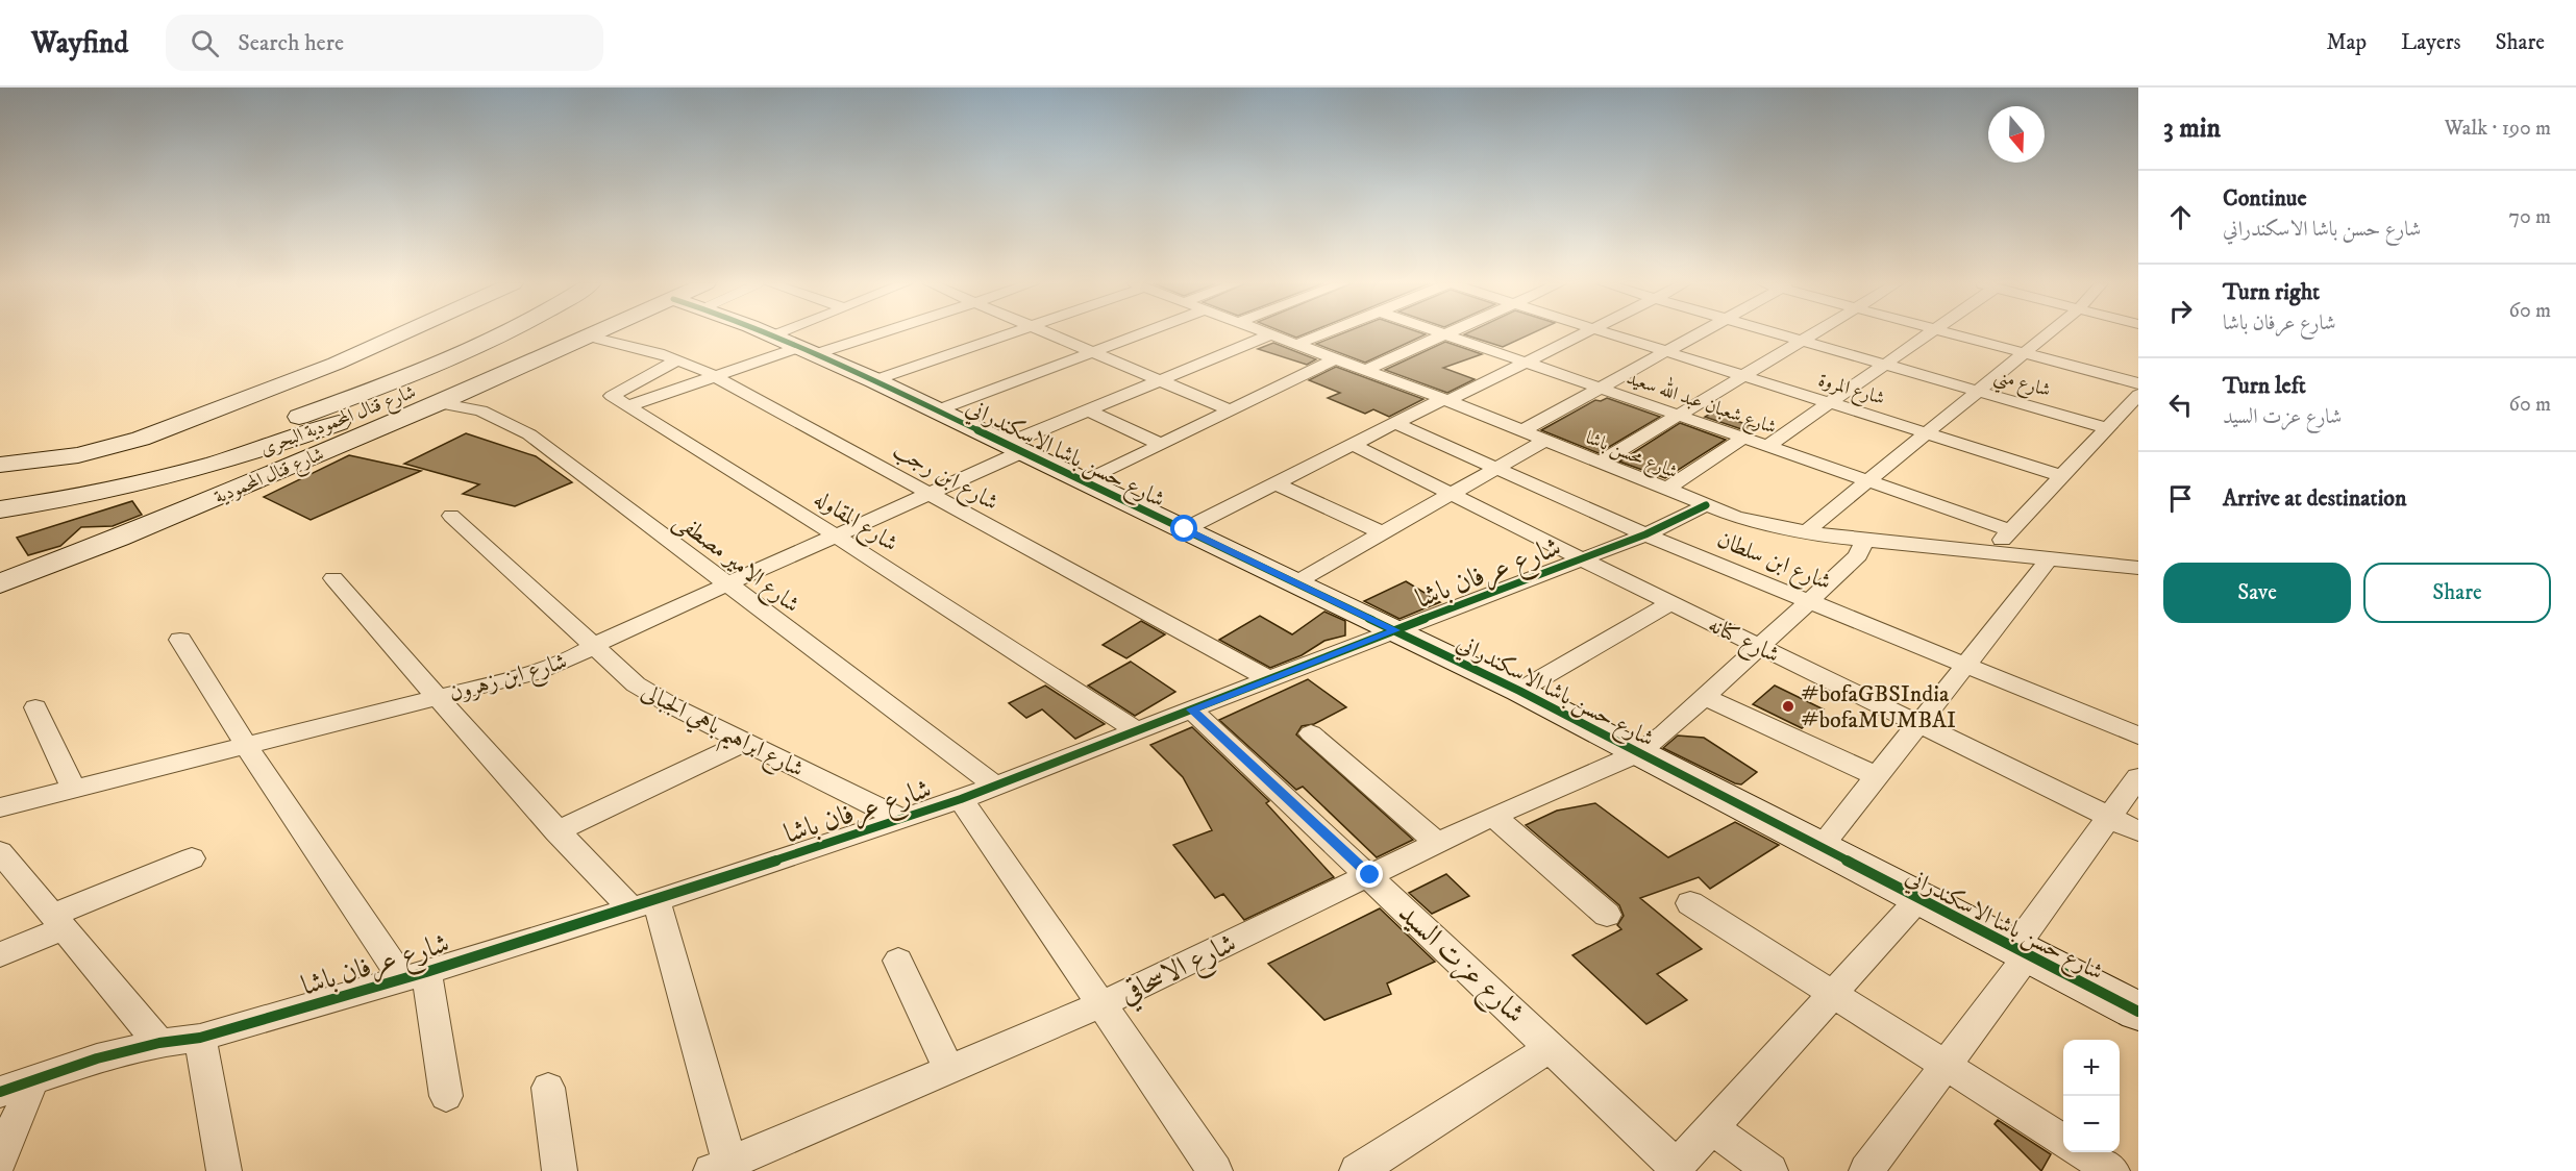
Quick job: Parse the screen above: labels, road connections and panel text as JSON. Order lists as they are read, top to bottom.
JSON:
{
  "streets": {
    "street": [
      "شارع مني",
      "شارع المروة",
      "شارع شعبان عبد الله سعيد",
      "شارع قنال المحمودية البحرى",
      "شارع حسن باشا الاسكندراني",
      "شارع محسن باشا",
      "شارع قنال المحمودية",
      "شارع ابن رجب",
      "شارع المقاوله",
      "شارع ابن سلطان",
      "شارع الامير مصطفى",
      "شارع عرفان باشا",
      "شارع كنانه",
      "شارع ابن زهرون",
      "شارع ابراهيم باهي الجبالى",
      "شارع عزت السيد",
      "شارع الاسحاقي"
    ]
  },
  "crossings": [
    ["شارع حسن باشا الاسكندراني", "شارع عرفان باشا"],
    ["شارع حسن باشا الاسكندراني", "شارع ابن زهرون"],
    ["شارع حسن باشا الاسكندراني", "شارع الاسحاقي"],
    ["شارع محسن باشا", "شارع عرفان باشا"],
    ["شارع محسن باشا", "شارع ابن زهرون"],
    ["شارع محسن باشا", "شارع الاسحاقي"],
    ["شارع قنال المحمودية", "شارع ابن رجب"],
    ["شارع قنال المحمودية", "شارع الامير مصطفى"],
    ["شارع ابن رجب", "شارع عرفان باشا"],
    ["شارع ابن رجب", "شارع ابن زهرون"],
    ["شارع المقاوله", "شارع عرفان باشا"],
    ["شارع المقاوله", "شارع ابن زهرون"],
    ["شارع ابن سلطان", "شارع عرفان باشا"],
    ["شارع ابن سلطان", "شارع الاسحاقي"],
    ["شارع الامير مصطفى", "شارع عرفان باشا"],
    ["شارع الامير مصطفى", "شارع ابن زهرون"],
    ["شارع عرفان باشا", "شارع كنانه"],
    ["شارع عرفان باشا", "شارع ابراهيم باهي الجبالى"],
    ["شارع عرفان باشا", "شارع عزت السيد"],
    ["شارع كنانه", "شارع الاسحاقي"],
    ["شارع ابن زهرون", "شارع ابراهيم باهي الجبالى"],
    ["شارع عزت السيد", "شارع الاسحاقي"]
  ],
  "places": ["#bofaGBSIndia #bofaMUMBAI"],
  "north": "bottom",
  "page": {
    "header": "Wayfind",
    "search": "Search here",
    "nav": ["Map", "Layers", "Share"],
    "heading": ["3 min", "Walk · 190 m"],
    "list": [
      ["Continue", "شارع حسن باشا الاسكندراني", "70 m"],
      ["Turn right", "شارع عرفان باشا", "60 m"],
      ["Turn left", "شارع عزت السيد", "60 m"],
      "Arrive at destination"
    ],
    "buttons": ["Save", "Share"],
    "map_buttons": ["+", "−"]
  }
}
